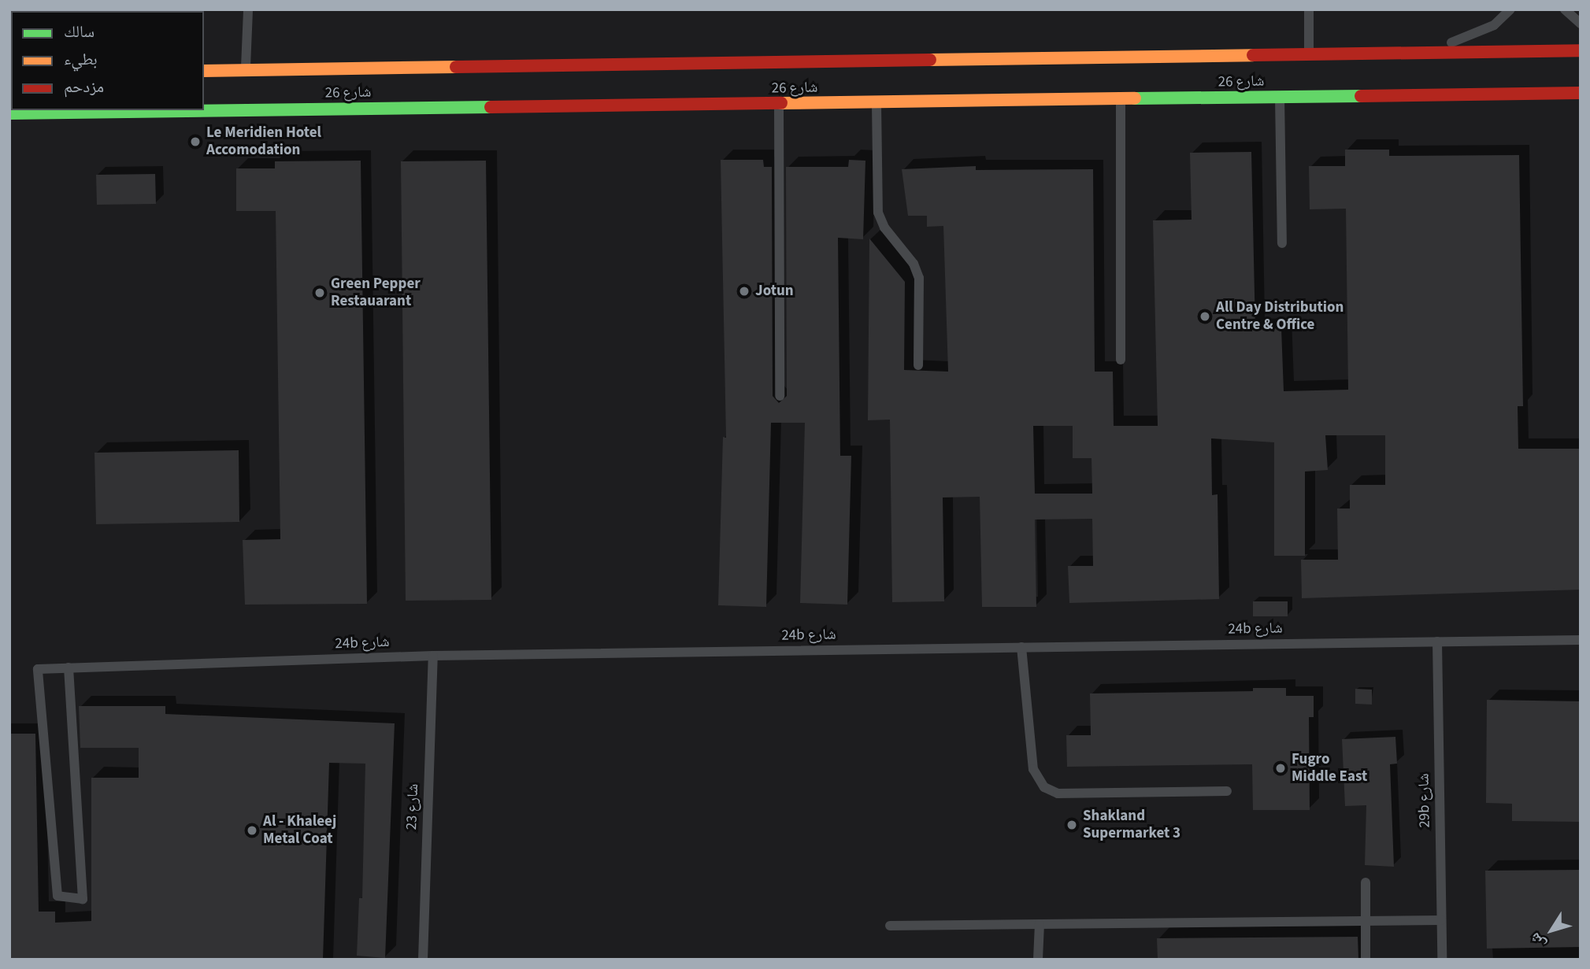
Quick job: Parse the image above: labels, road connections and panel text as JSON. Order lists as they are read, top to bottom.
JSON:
{
  "streets": {
    "street": ["شارع 26"],
    "lane": ["24b شارع", "29b شارع", "شارع 23"]
  },
  "crossings": [
    ["24b شارع", "29b شارع"],
    ["24b شارع", "شارع 23"]
  ],
  "places": [
    "Le Meridien Hotel Accomodation",
    "Jotun",
    "Green Pepper Restauarant",
    "All Day Distribution Centre & Office",
    "Fugro Middle East",
    "Shakland Supermarket 3",
    "Al - Khaleej Metal Coat"
  ],
  "legend": ["سالك", "بطيء", "مزدحم"],
  "north": "bottom left"
}
